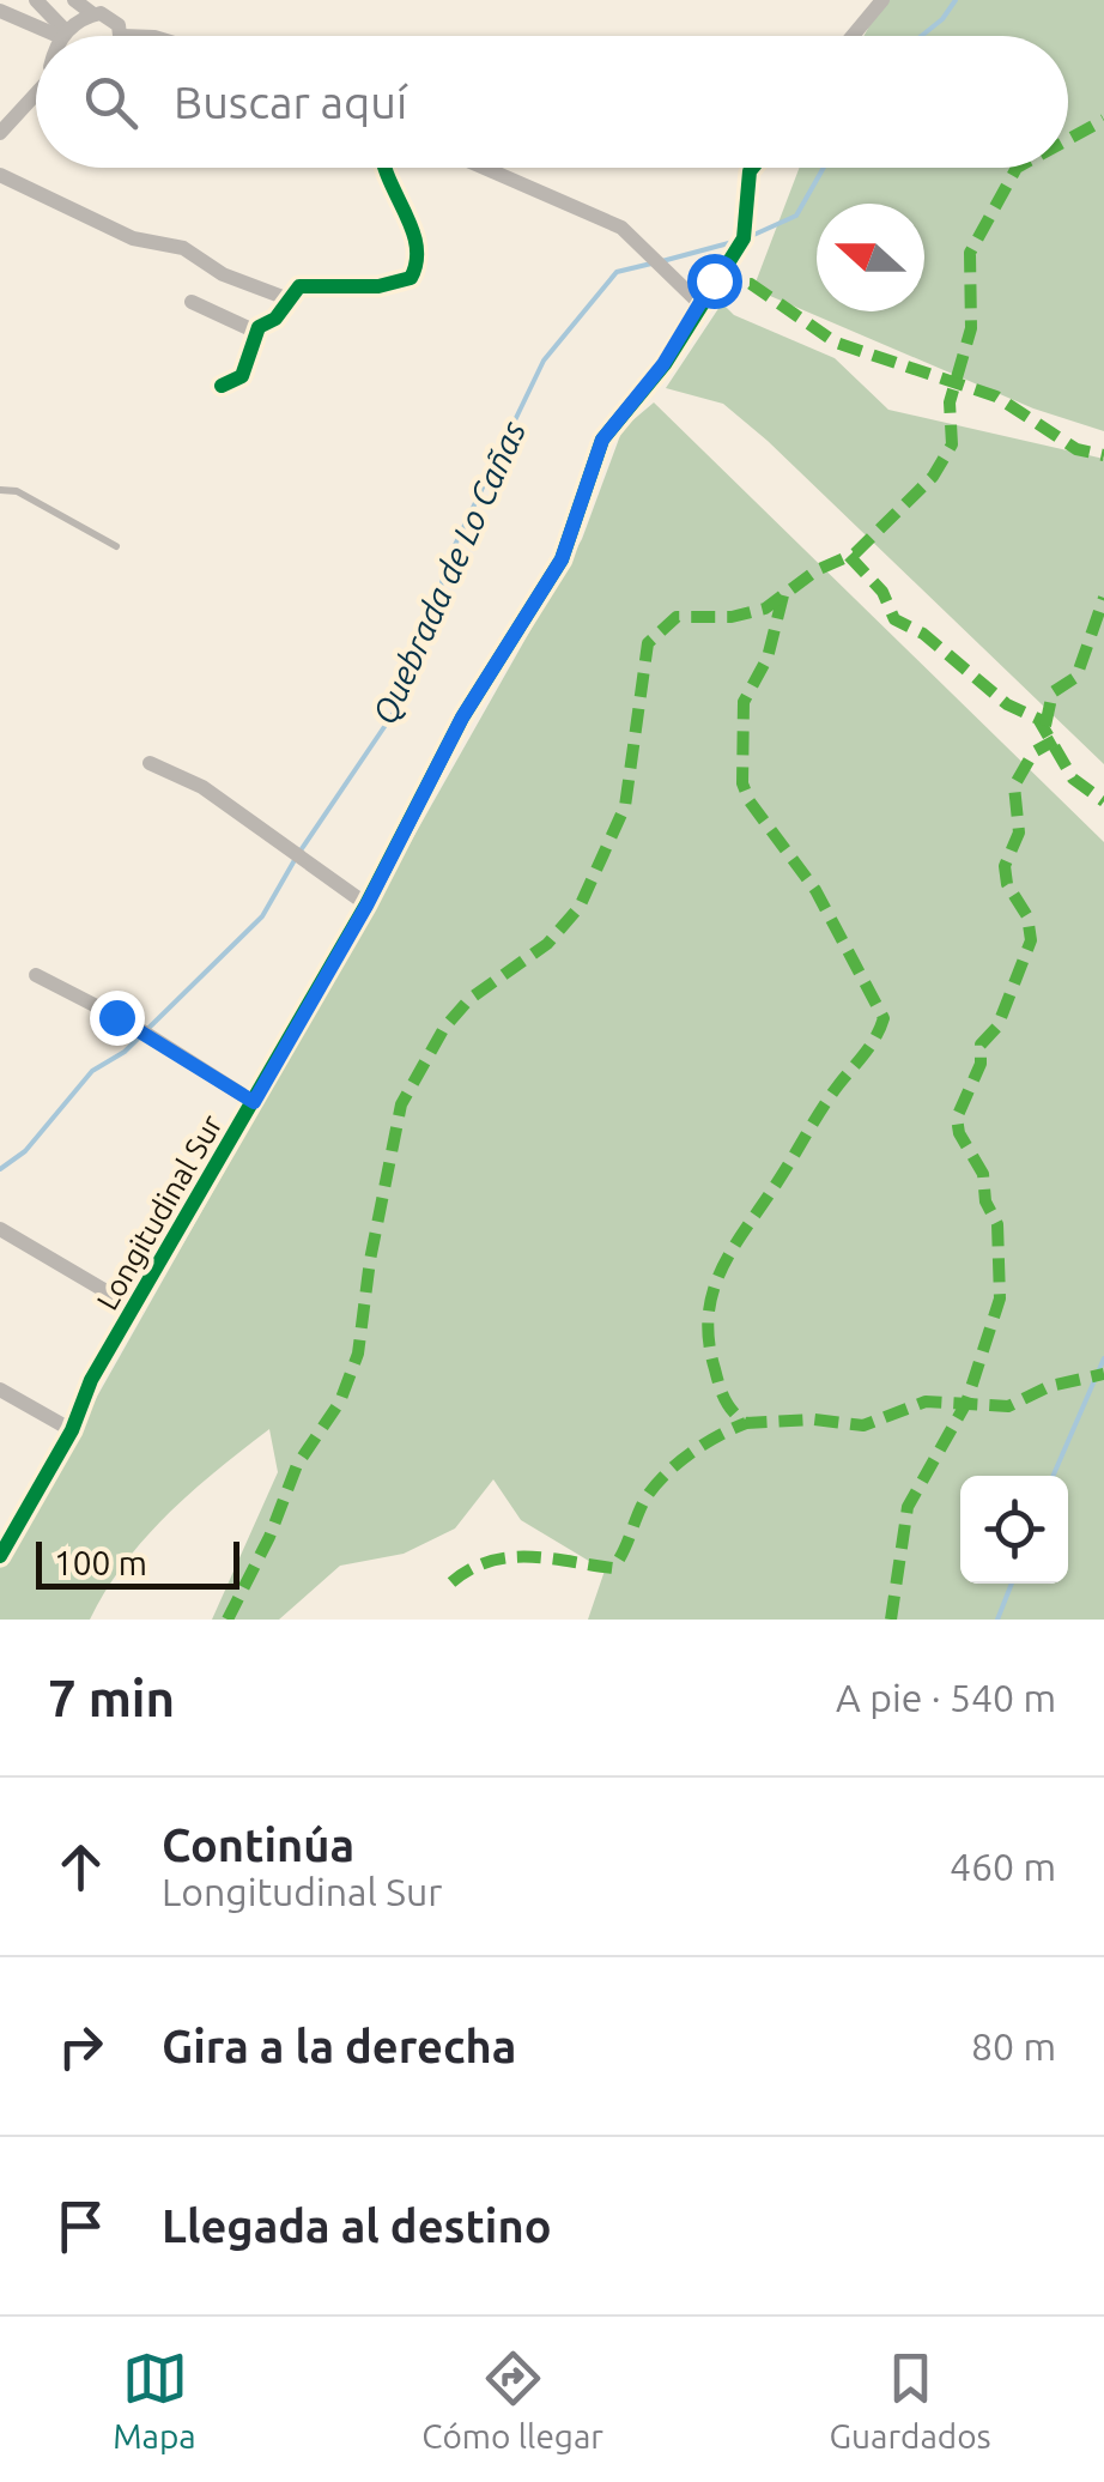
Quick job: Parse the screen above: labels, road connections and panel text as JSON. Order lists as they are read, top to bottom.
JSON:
{
  "streets": {
    "street": ["Longitudinal Sur"]
  },
  "water": ["Quebrada de Lo Cañas"],
  "scale_bar": "100 m",
  "north": "left",
  "page": {
    "search": "Buscar aquí",
    "scale": "100 m",
    "heading": ["7 min", "A pie · 540 m"],
    "list": [
      ["Continúa", "Longitudinal Sur", "460 m"],
      ["Gira a la derecha", "80 m"],
      "Llegada al destino"
    ],
    "nav": ["Mapa", "Cómo llegar", "Guardados"]
  }
}
